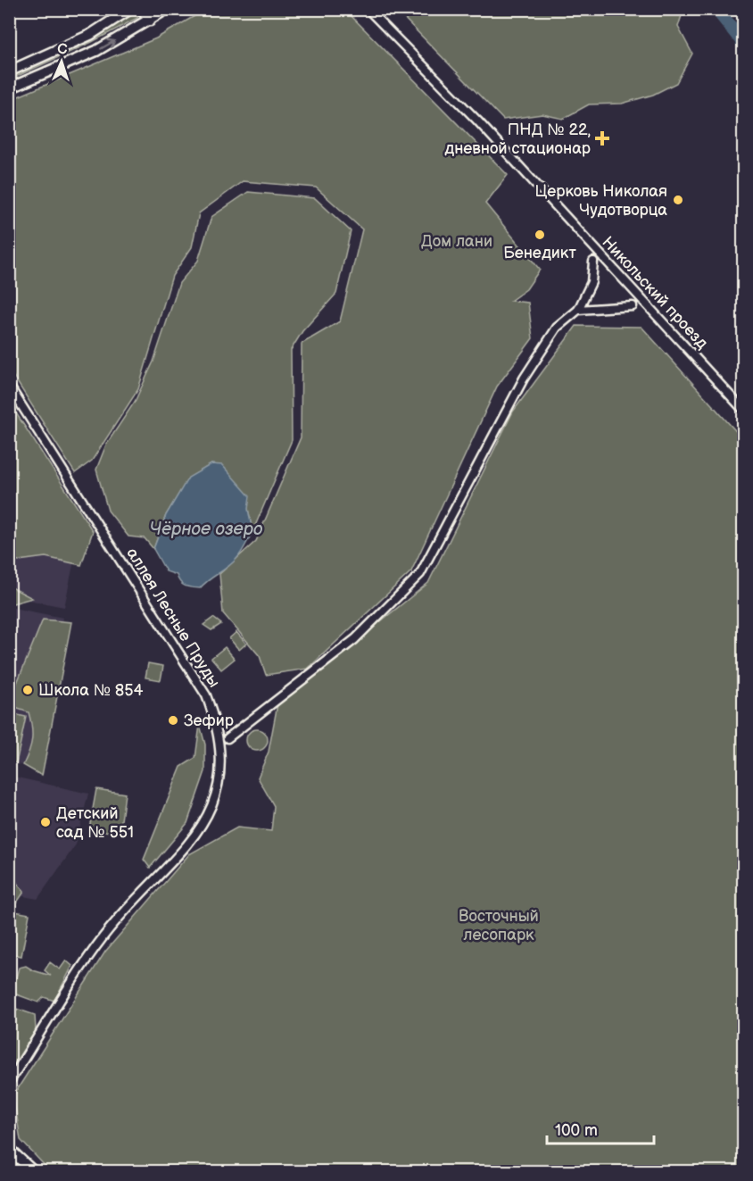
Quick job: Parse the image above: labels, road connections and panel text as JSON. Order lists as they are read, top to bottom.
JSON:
{
  "streets": {
    "street": ["Никольский проезд", "аллея Лесные Пруды"]
  },
  "water": ["Чёрное озеро"],
  "parks": ["Дом лани", "Восточный лесопарк"],
  "places": {
    "health": ["ПНД № 22, дневной стационар"],
    "other": [
      "Церковь Николая Чудотворца",
      "Бенедикт",
      "Школа № 854",
      "Зефир",
      "Детский сад № 551"
    ]
  },
  "scale_bar": "100 m",
  "north": "top"
}
